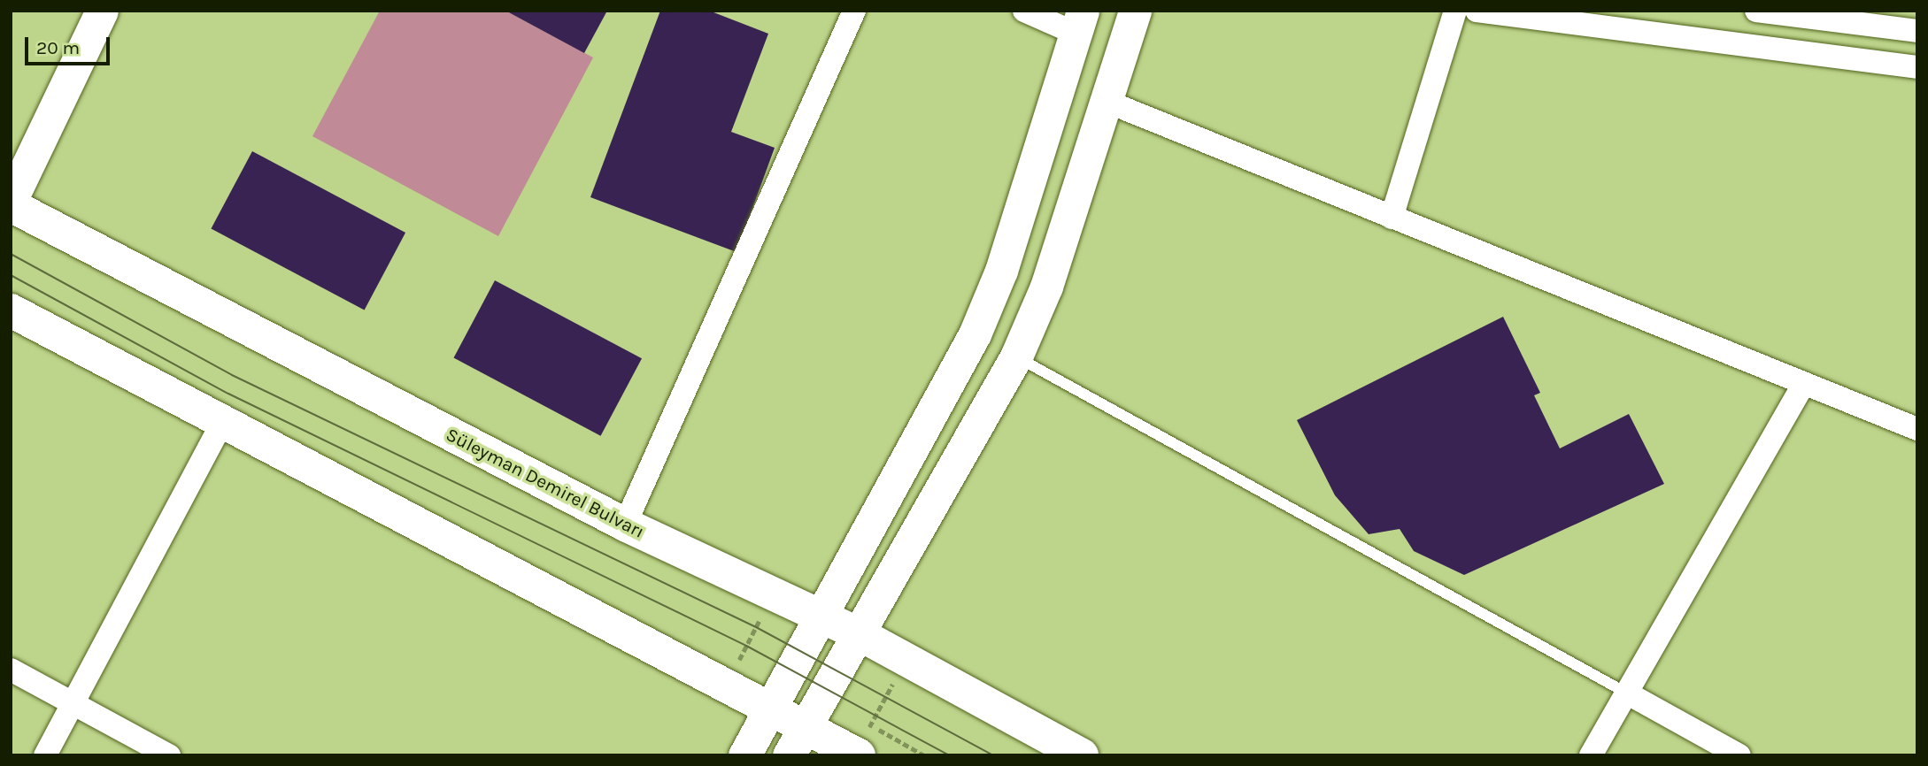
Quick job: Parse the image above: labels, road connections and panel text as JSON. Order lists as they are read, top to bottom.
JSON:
{
  "streets": {
    "main road": ["Süleyman Demirel Bulvarı"]
  },
  "scale_bar": "20 m"
}
